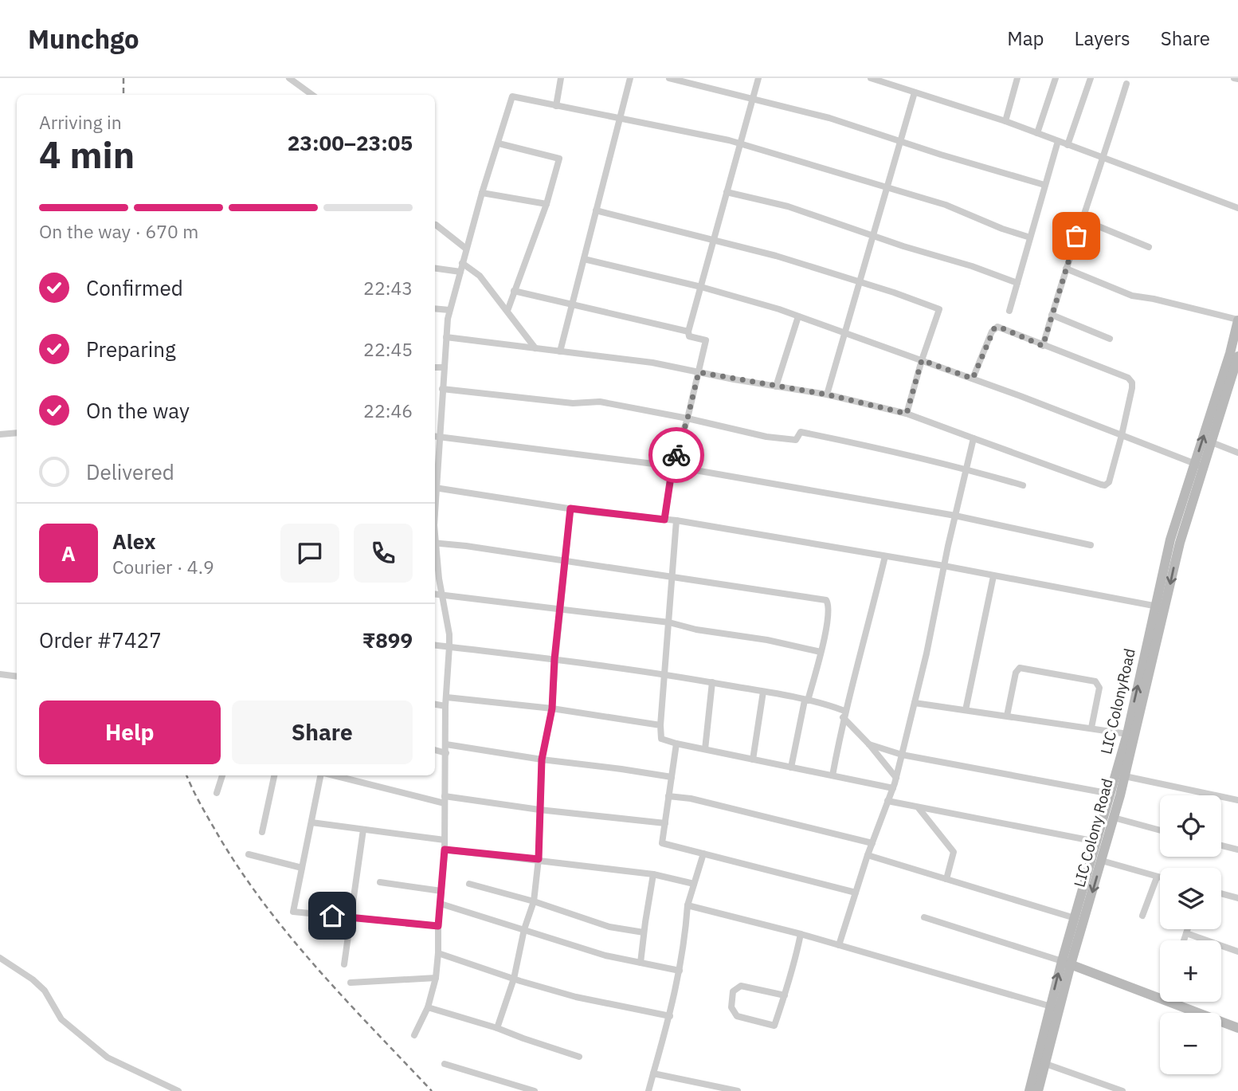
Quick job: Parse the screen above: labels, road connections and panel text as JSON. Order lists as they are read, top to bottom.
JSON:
{
  "streets": {
    "main road": ["LIC ColonyRoad", "LIC Colony Road"]
  },
  "crossings": [
    ["LIC ColonyRoad", "LIC Colony Road"]
  ],
  "page": {
    "header": "Munchgo",
    "nav": ["Map", "Layers", "Share"],
    "heading": ["4 min", "Arriving in", "23:00–23:05"],
    "panel": [
      "Alex",
      "Courier · 4.9",
      "Order #7427",
      "₹899"
    ],
    "bar": "On the way · 670 m",
    "list": [
      ["Confirmed", "22:43"],
      ["Preparing", "22:45"],
      ["On the way", "22:46"],
      "Delivered"
    ],
    "round": "A",
    "buttons": ["Help", "Share"],
    "map_buttons": ["+", "−"]
  }
}
